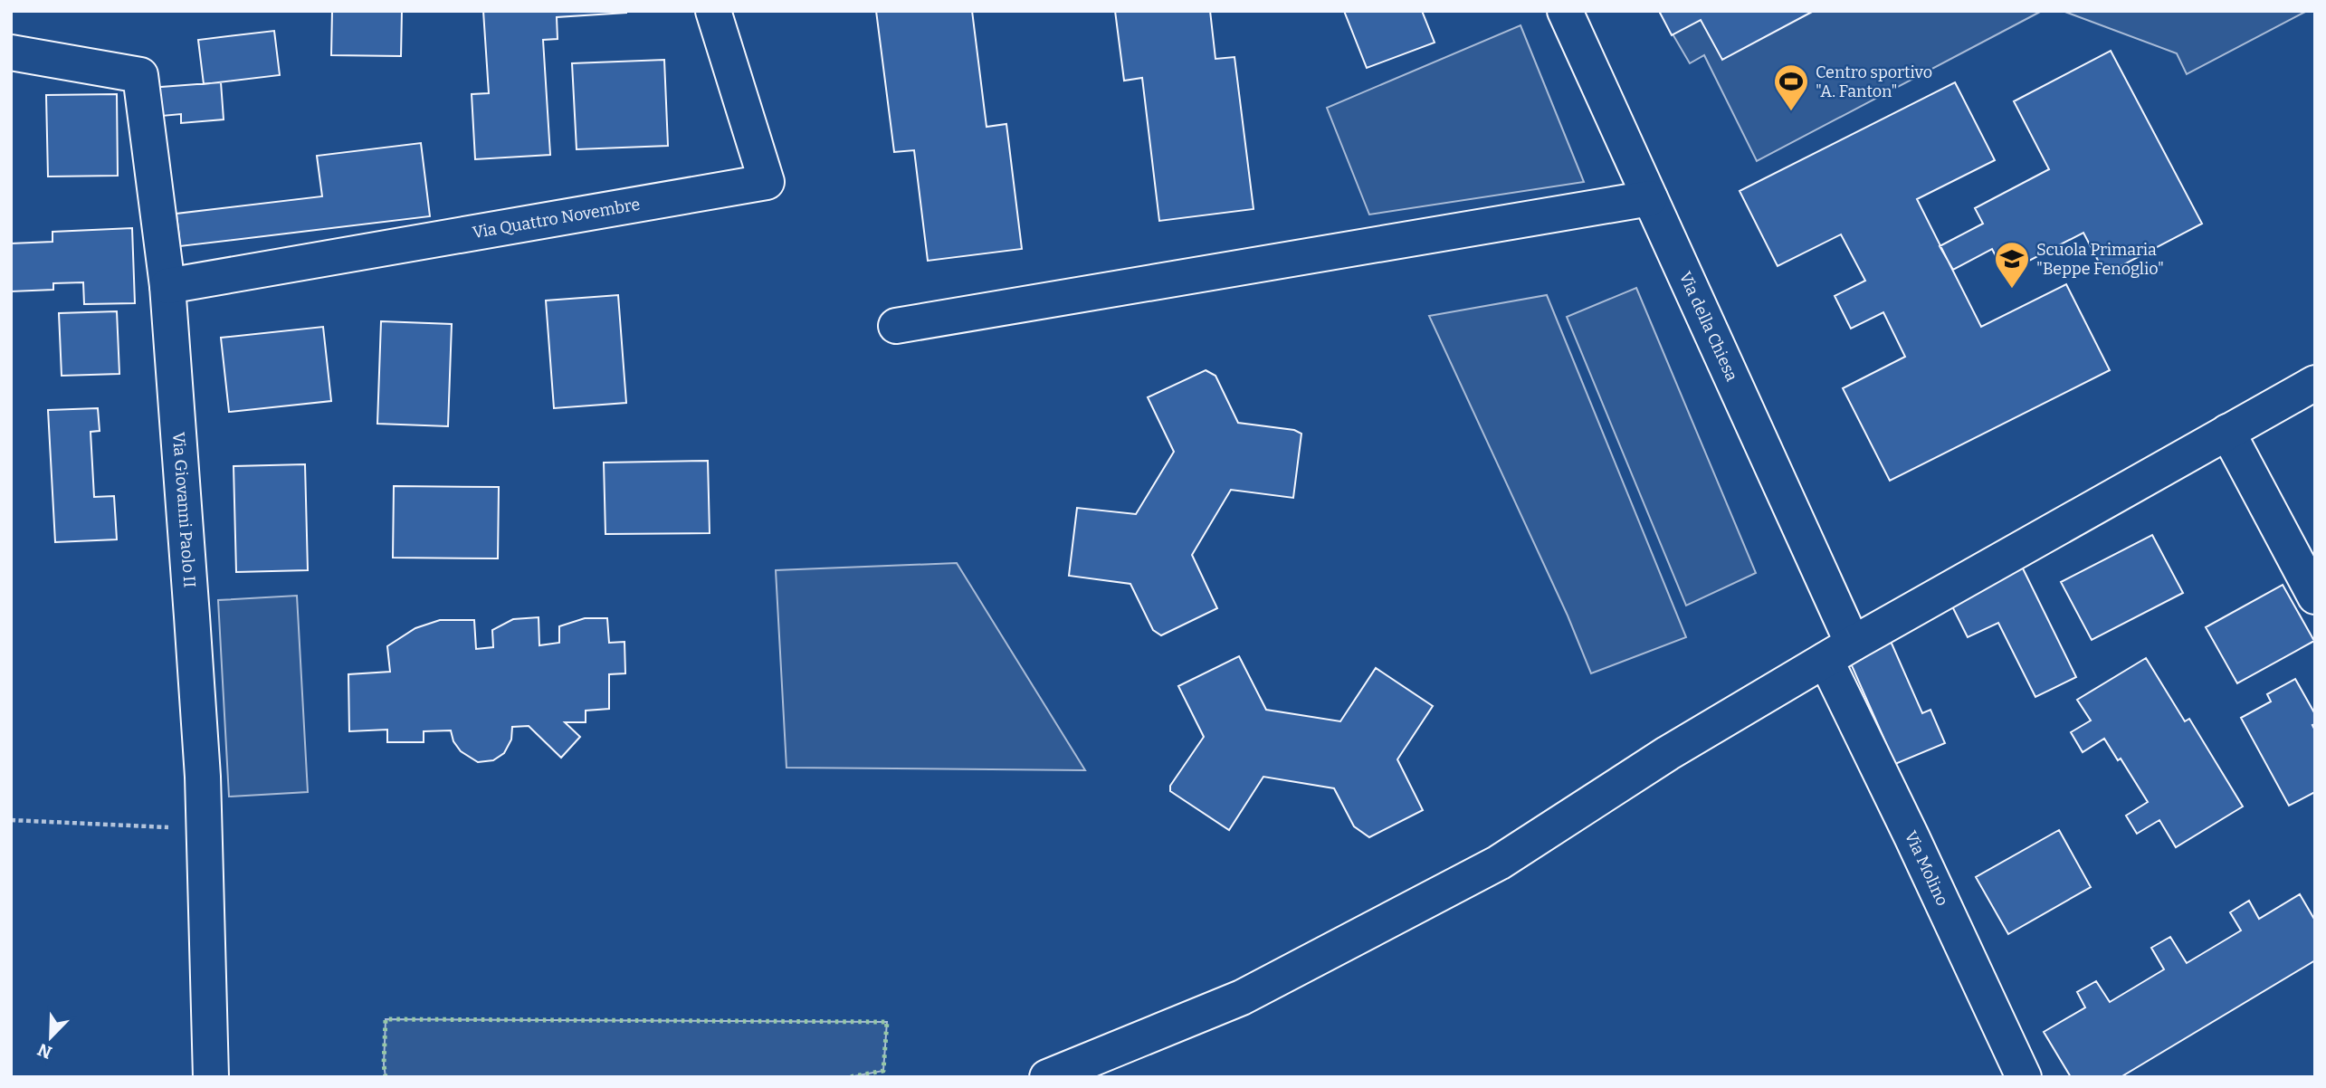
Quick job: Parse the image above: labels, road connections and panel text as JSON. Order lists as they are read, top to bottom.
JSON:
{
  "streets": {
    "street": [
      "Via Quattro Novembre",
      "Via della Chiesa",
      "Via Giovanni Paolo II",
      "Via Molino"
    ]
  },
  "crossings": [
    ["Via Quattro Novembre", "Via Giovanni Paolo II"],
    ["Via della Chiesa", "Via Molino"]
  ],
  "places": {
    "sports": ["Centro sportivo \"A. Fanton\""],
    "school or university": ["Scuola Primaria \"Beppe Fenoglio\""]
  },
  "north": "bottom left"
}
